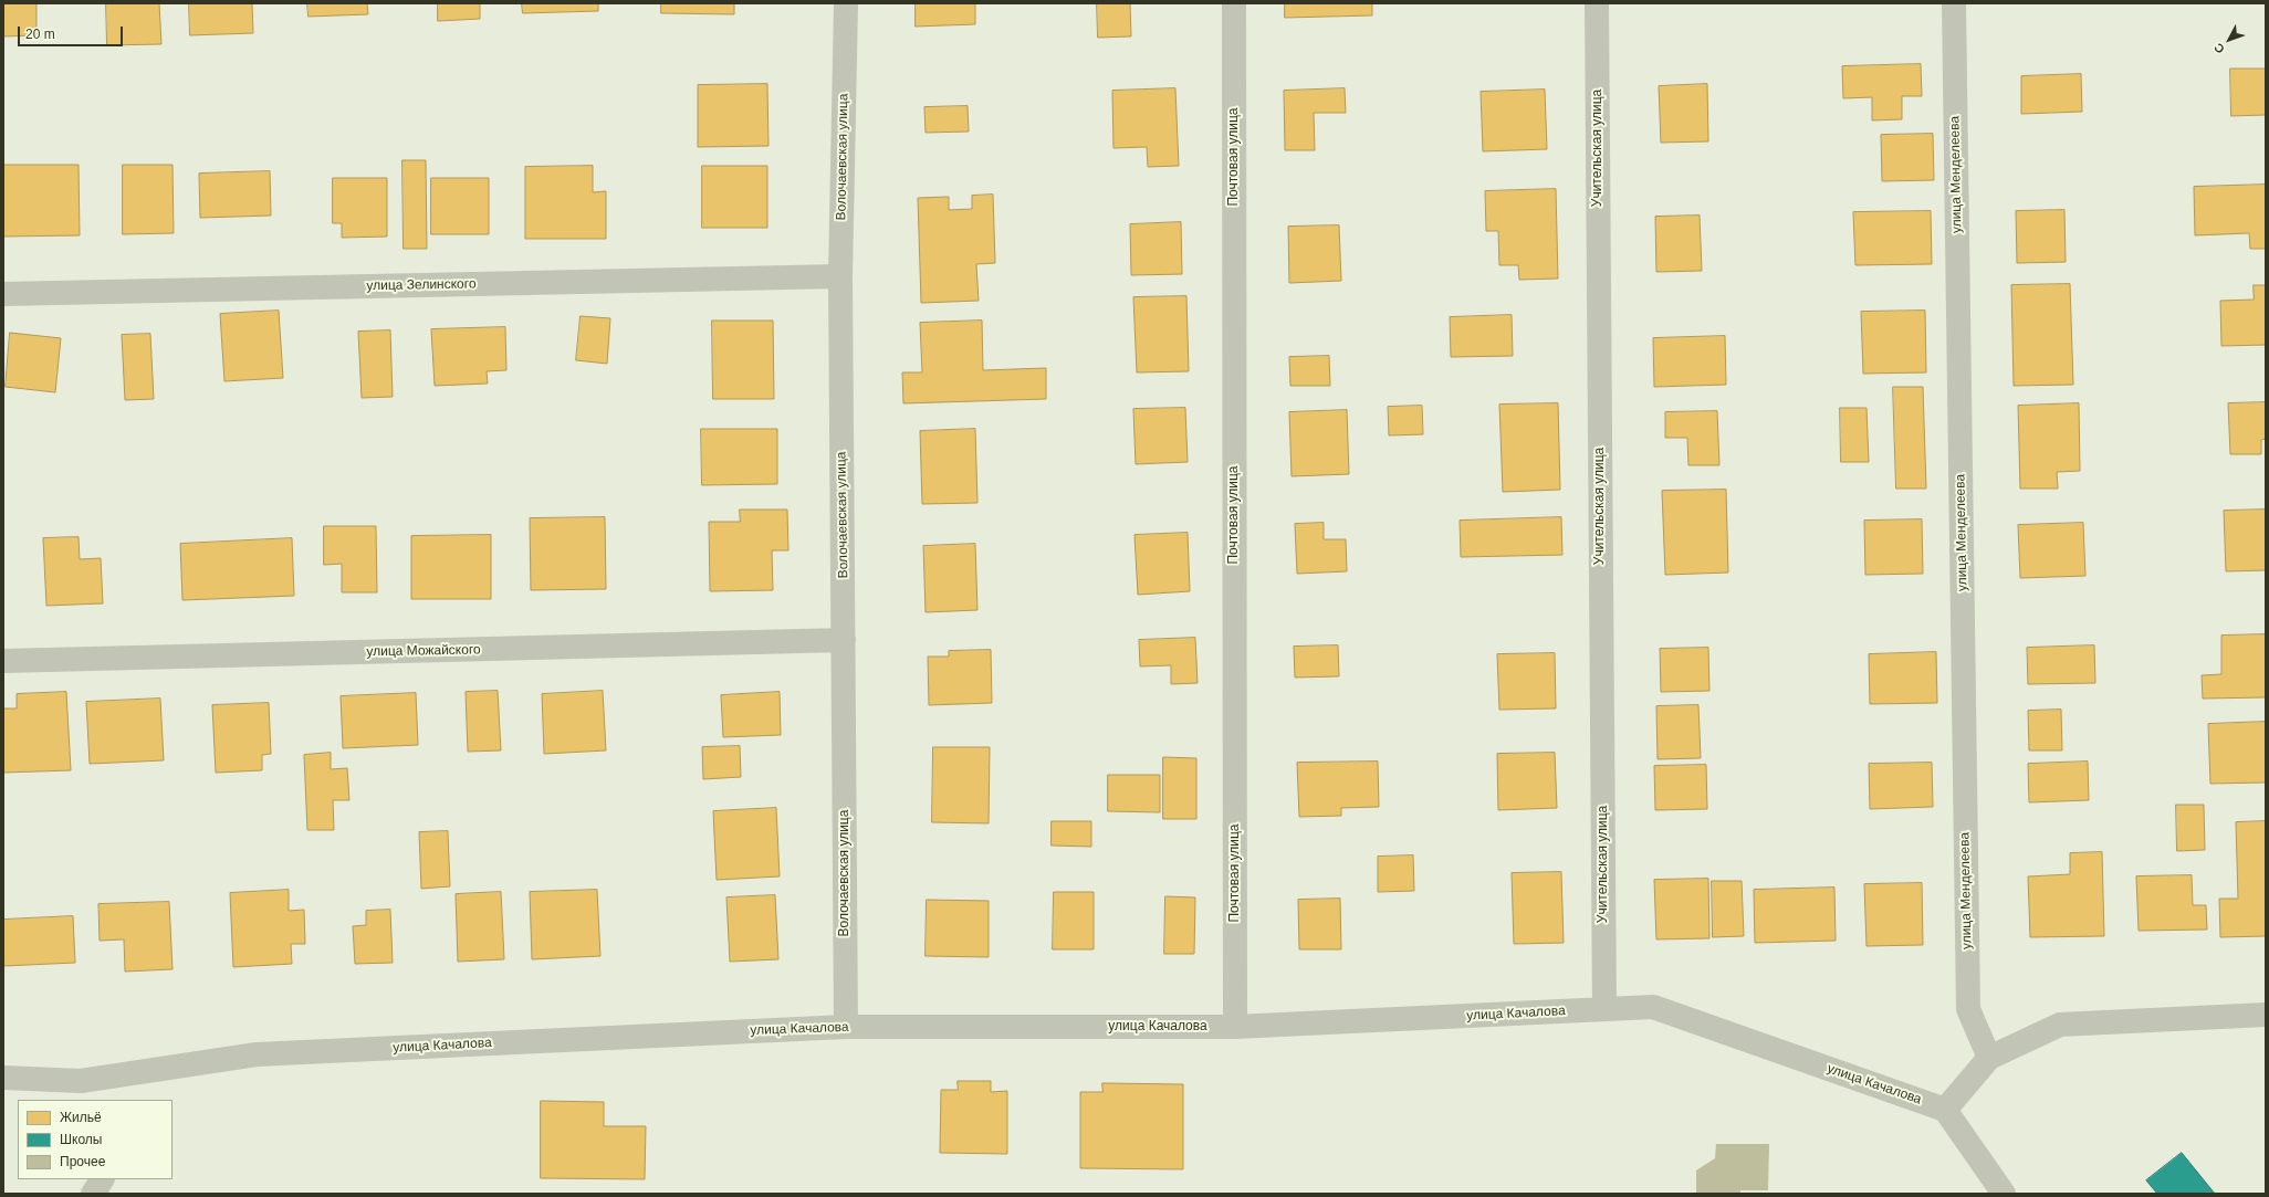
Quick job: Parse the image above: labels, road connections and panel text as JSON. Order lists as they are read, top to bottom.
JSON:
{
  "streets": {
    "street": [
      "Учительская улица",
      "Волочаевская улица",
      "Почтовая улица",
      "улица Менделеева",
      "улица Зелинского",
      "улица Можайского",
      "улица Качалова"
    ]
  },
  "crossings": [
    ["Учительская улица", "улица Качалова"],
    ["Волочаевская улица", "улица Зелинского"],
    ["Волочаевская улица", "улица Можайского"],
    ["Волочаевская улица", "улица Качалова"],
    ["Почтовая улица", "улица Качалова"]
  ],
  "legend": ["Жильё", "Школы", "Прочее"],
  "scale_bar": "20 m",
  "north": "bottom left"
}
